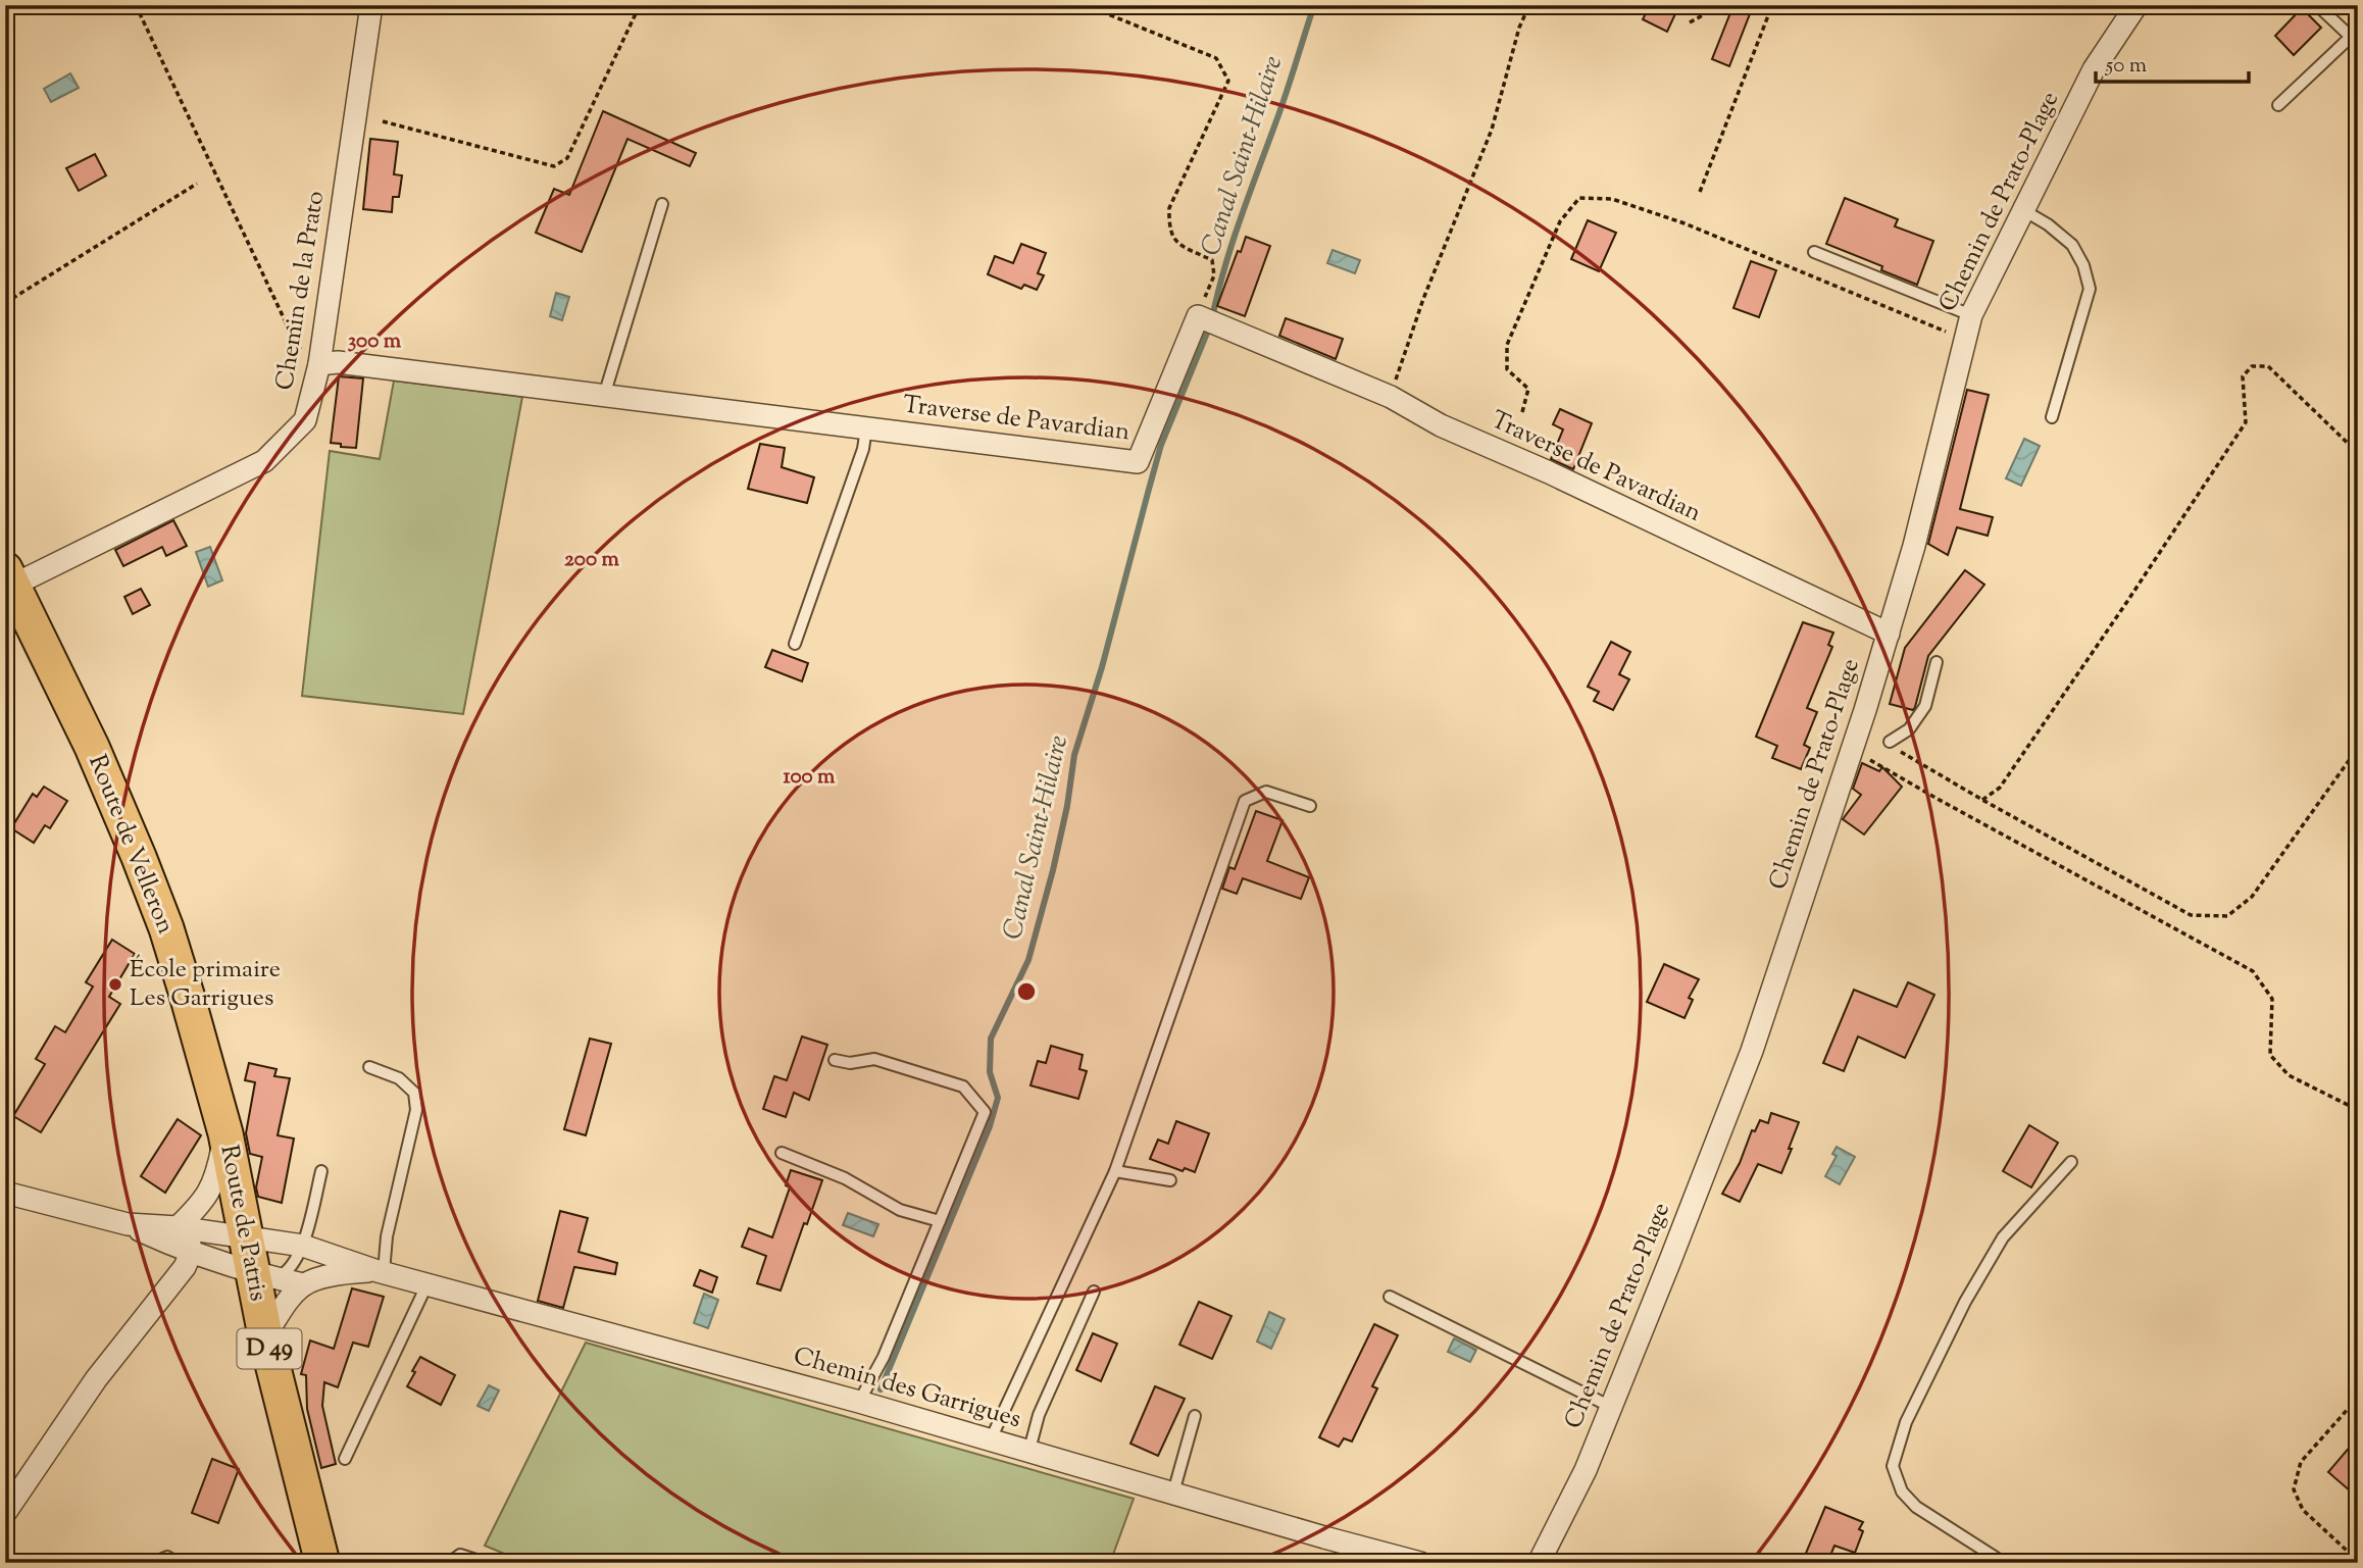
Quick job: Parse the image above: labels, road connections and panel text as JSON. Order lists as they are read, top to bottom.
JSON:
{
  "streets": {
    "main road": ["Route de Velleron", "Route de Patris", "D 49"],
    "street": [
      "Chemin de Prato-Plage",
      "Chemin de la Prato",
      "Traverse de Pavardian",
      "Chemin des Garrigues"
    ]
  },
  "crossings": [
    ["Chemin de Prato-Plage", "Traverse de Pavardian"],
    ["Chemin de la Prato", "Traverse de Pavardian"],
    ["Chemin de la Prato", "Route de Velleron"],
    ["Route de Velleron", "Route de Patris"],
    ["Route de Patris", "Chemin des Garrigues"]
  ],
  "water": ["Canal Saint-Hilaire"],
  "places": ["École primaire Les Garrigues"],
  "scale_bar": "50 m",
  "rings": ["300 m", "200 m", "100 m"]
}
